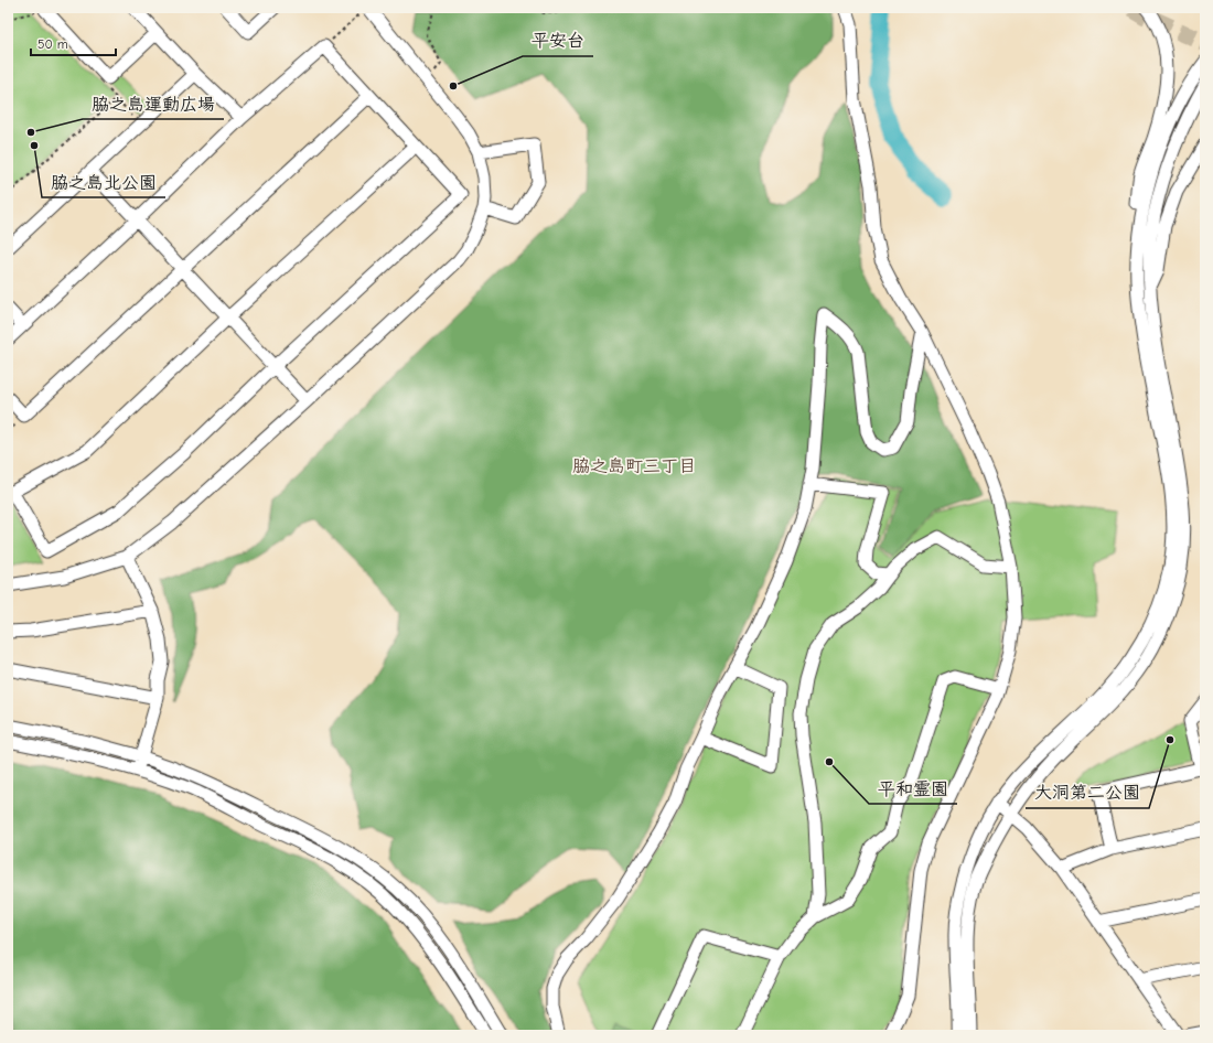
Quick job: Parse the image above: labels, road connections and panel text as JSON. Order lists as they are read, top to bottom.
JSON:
{
  "districts": ["脇之島町三丁目"],
  "places": [
    "平安台",
    "脇之島運動広場",
    "脇之島北公園",
    "大洞第二公園",
    "平和霊園"
  ],
  "scale_bar": "50 m"
}
